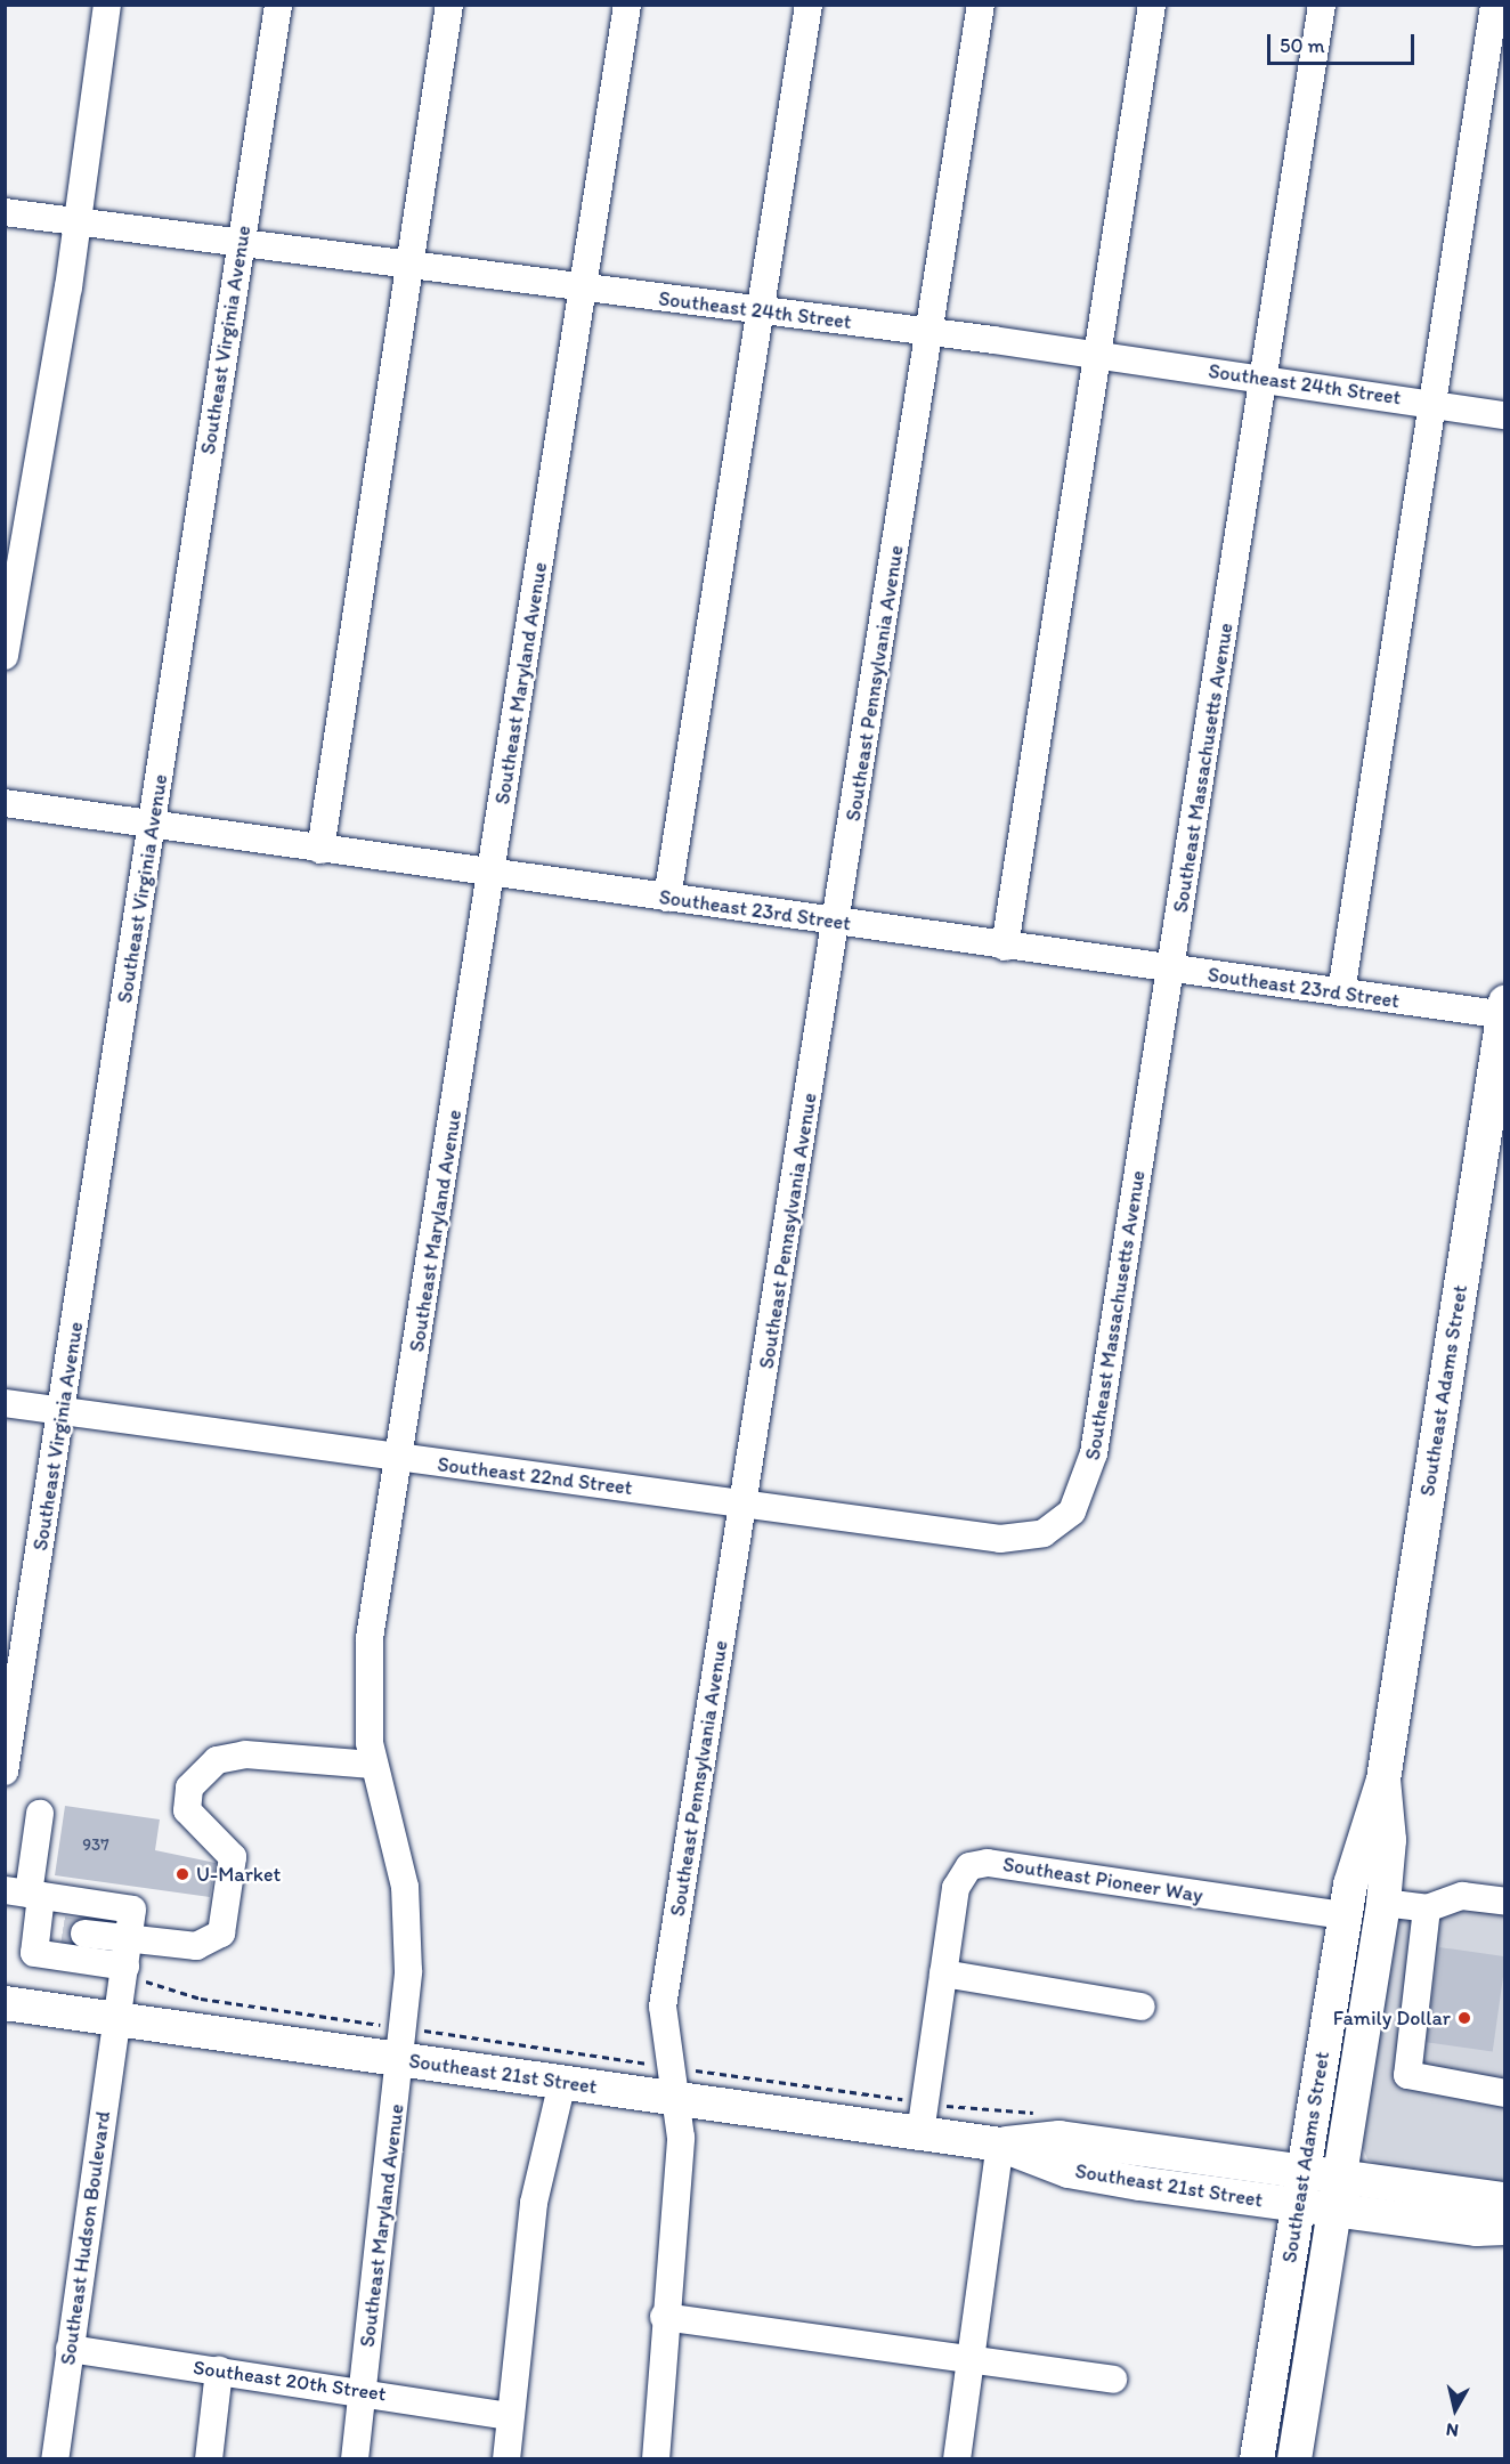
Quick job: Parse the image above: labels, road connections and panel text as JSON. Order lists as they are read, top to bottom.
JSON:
{
  "streets": {
    "main road": ["Southeast Adams Street", "Southeast 21st Street"],
    "street": [
      "Southeast 24th Street",
      "Southeast Virginia Avenue",
      "Southeast Maryland Avenue",
      "Southeast Pennsylvania Avenue",
      "Southeast Massachusetts Avenue",
      "Southeast 23rd Street",
      "Southeast 22nd Street",
      "Southeast Pioneer Way",
      "Southeast Hudson Boulevard",
      "Southeast 20th Street"
    ]
  },
  "crossings": [
    ["Southeast 24th Street", "Southeast Virginia Avenue"],
    ["Southeast 24th Street", "Southeast Maryland Avenue"],
    ["Southeast 24th Street", "Southeast Pennsylvania Avenue"],
    ["Southeast 24th Street", "Southeast Massachusetts Avenue"],
    ["Southeast Virginia Avenue", "Southeast 23rd Street"],
    ["Southeast Virginia Avenue", "Southeast 22nd Street"],
    ["Southeast Maryland Avenue", "Southeast 23rd Street"],
    ["Southeast Maryland Avenue", "Southeast 22nd Street"],
    ["Southeast Maryland Avenue", "Southeast 21st Street"],
    ["Southeast Maryland Avenue", "Southeast 20th Street"],
    ["Southeast Pennsylvania Avenue", "Southeast 23rd Street"],
    ["Southeast Pennsylvania Avenue", "Southeast 22nd Street"],
    ["Southeast Pennsylvania Avenue", "Southeast 21st Street"],
    ["Southeast Massachusetts Avenue", "Southeast 23rd Street"],
    ["Southeast Massachusetts Avenue", "Southeast 22nd Street"],
    ["Southeast 23rd Street", "Southeast Adams Street"],
    ["Southeast Adams Street", "Southeast Pioneer Way"],
    ["Southeast Adams Street", "Southeast 21st Street"],
    ["Southeast Pioneer Way", "Southeast 21st Street"],
    ["Southeast 21st Street", "Southeast Hudson Boulevard"],
    ["Southeast Hudson Boulevard", "Southeast 20th Street"]
  ],
  "places": ["U-Market", "Family Dollar"],
  "house_numbers": ["937"],
  "scale_bar": "50 m",
  "north": "bottom"
}
